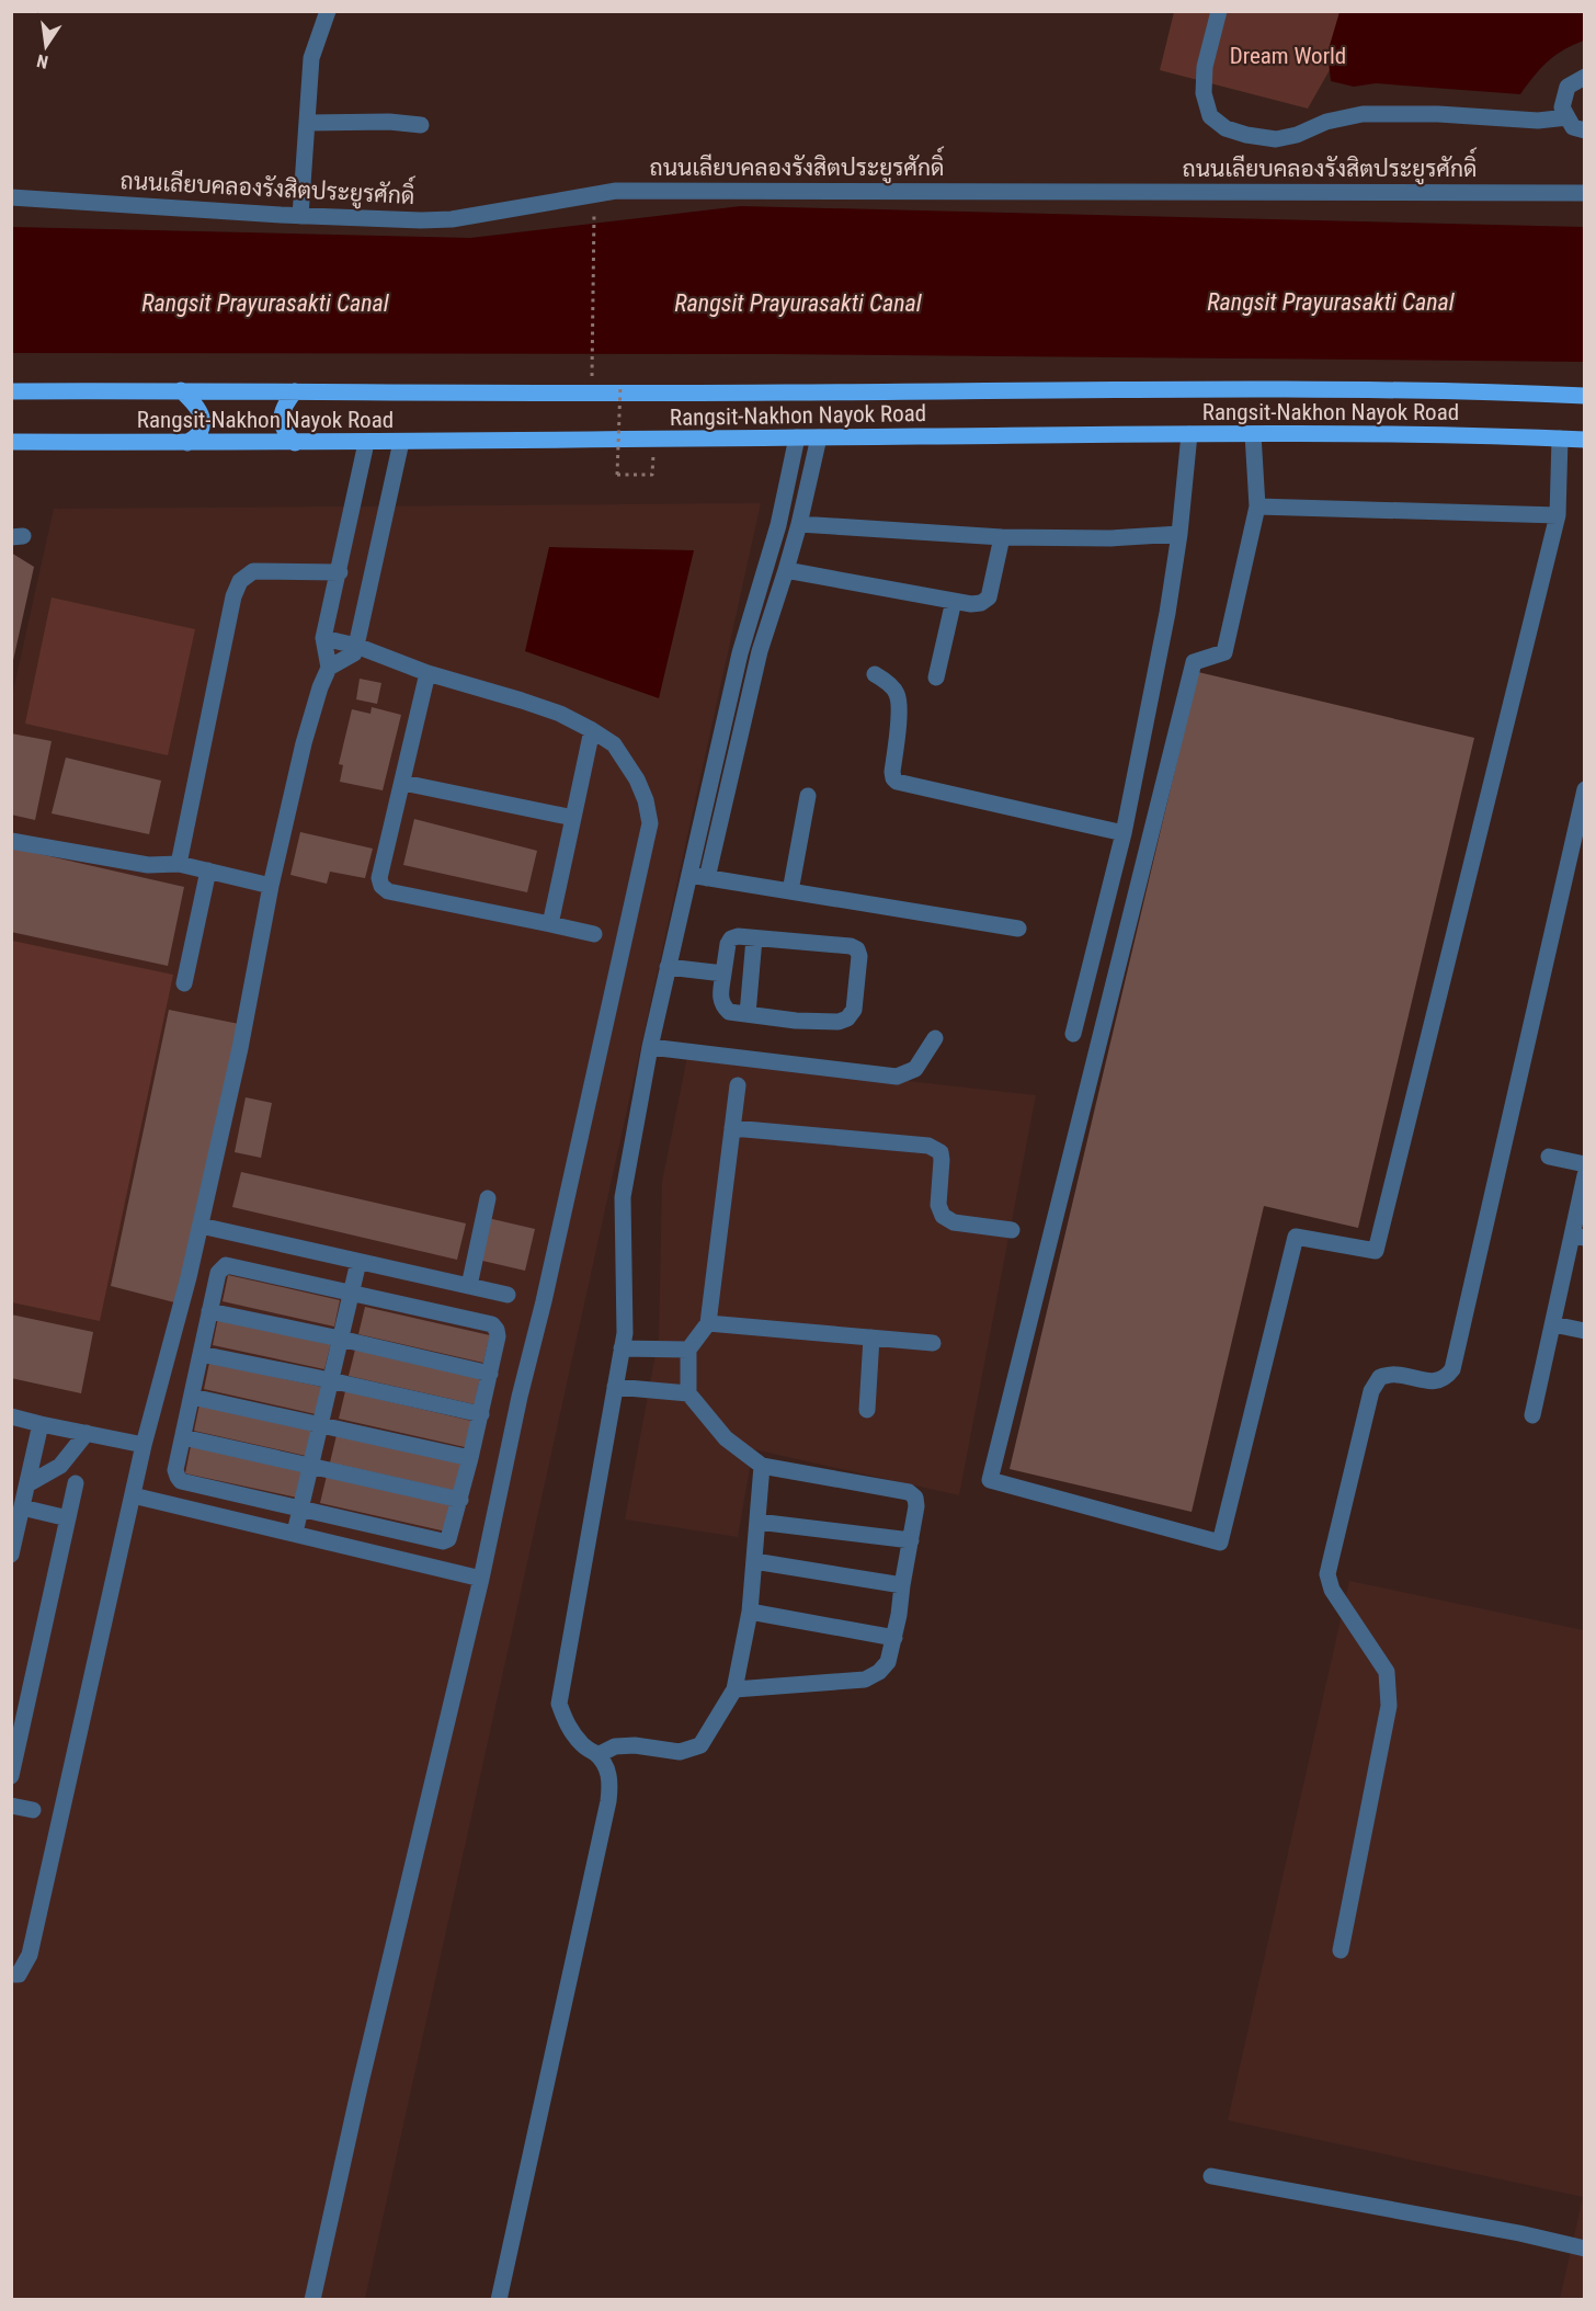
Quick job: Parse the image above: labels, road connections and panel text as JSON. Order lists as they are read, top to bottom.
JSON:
{
  "streets": {
    "main road": ["Rangsit-Nakhon Nayok Road"],
    "street": ["ถนนเลียบคลองรังสิตประยูรศักดิ์"]
  },
  "water": ["Rangsit Prayurasakti Canal"],
  "parks": ["Dream World"],
  "north": "bottom"
}
